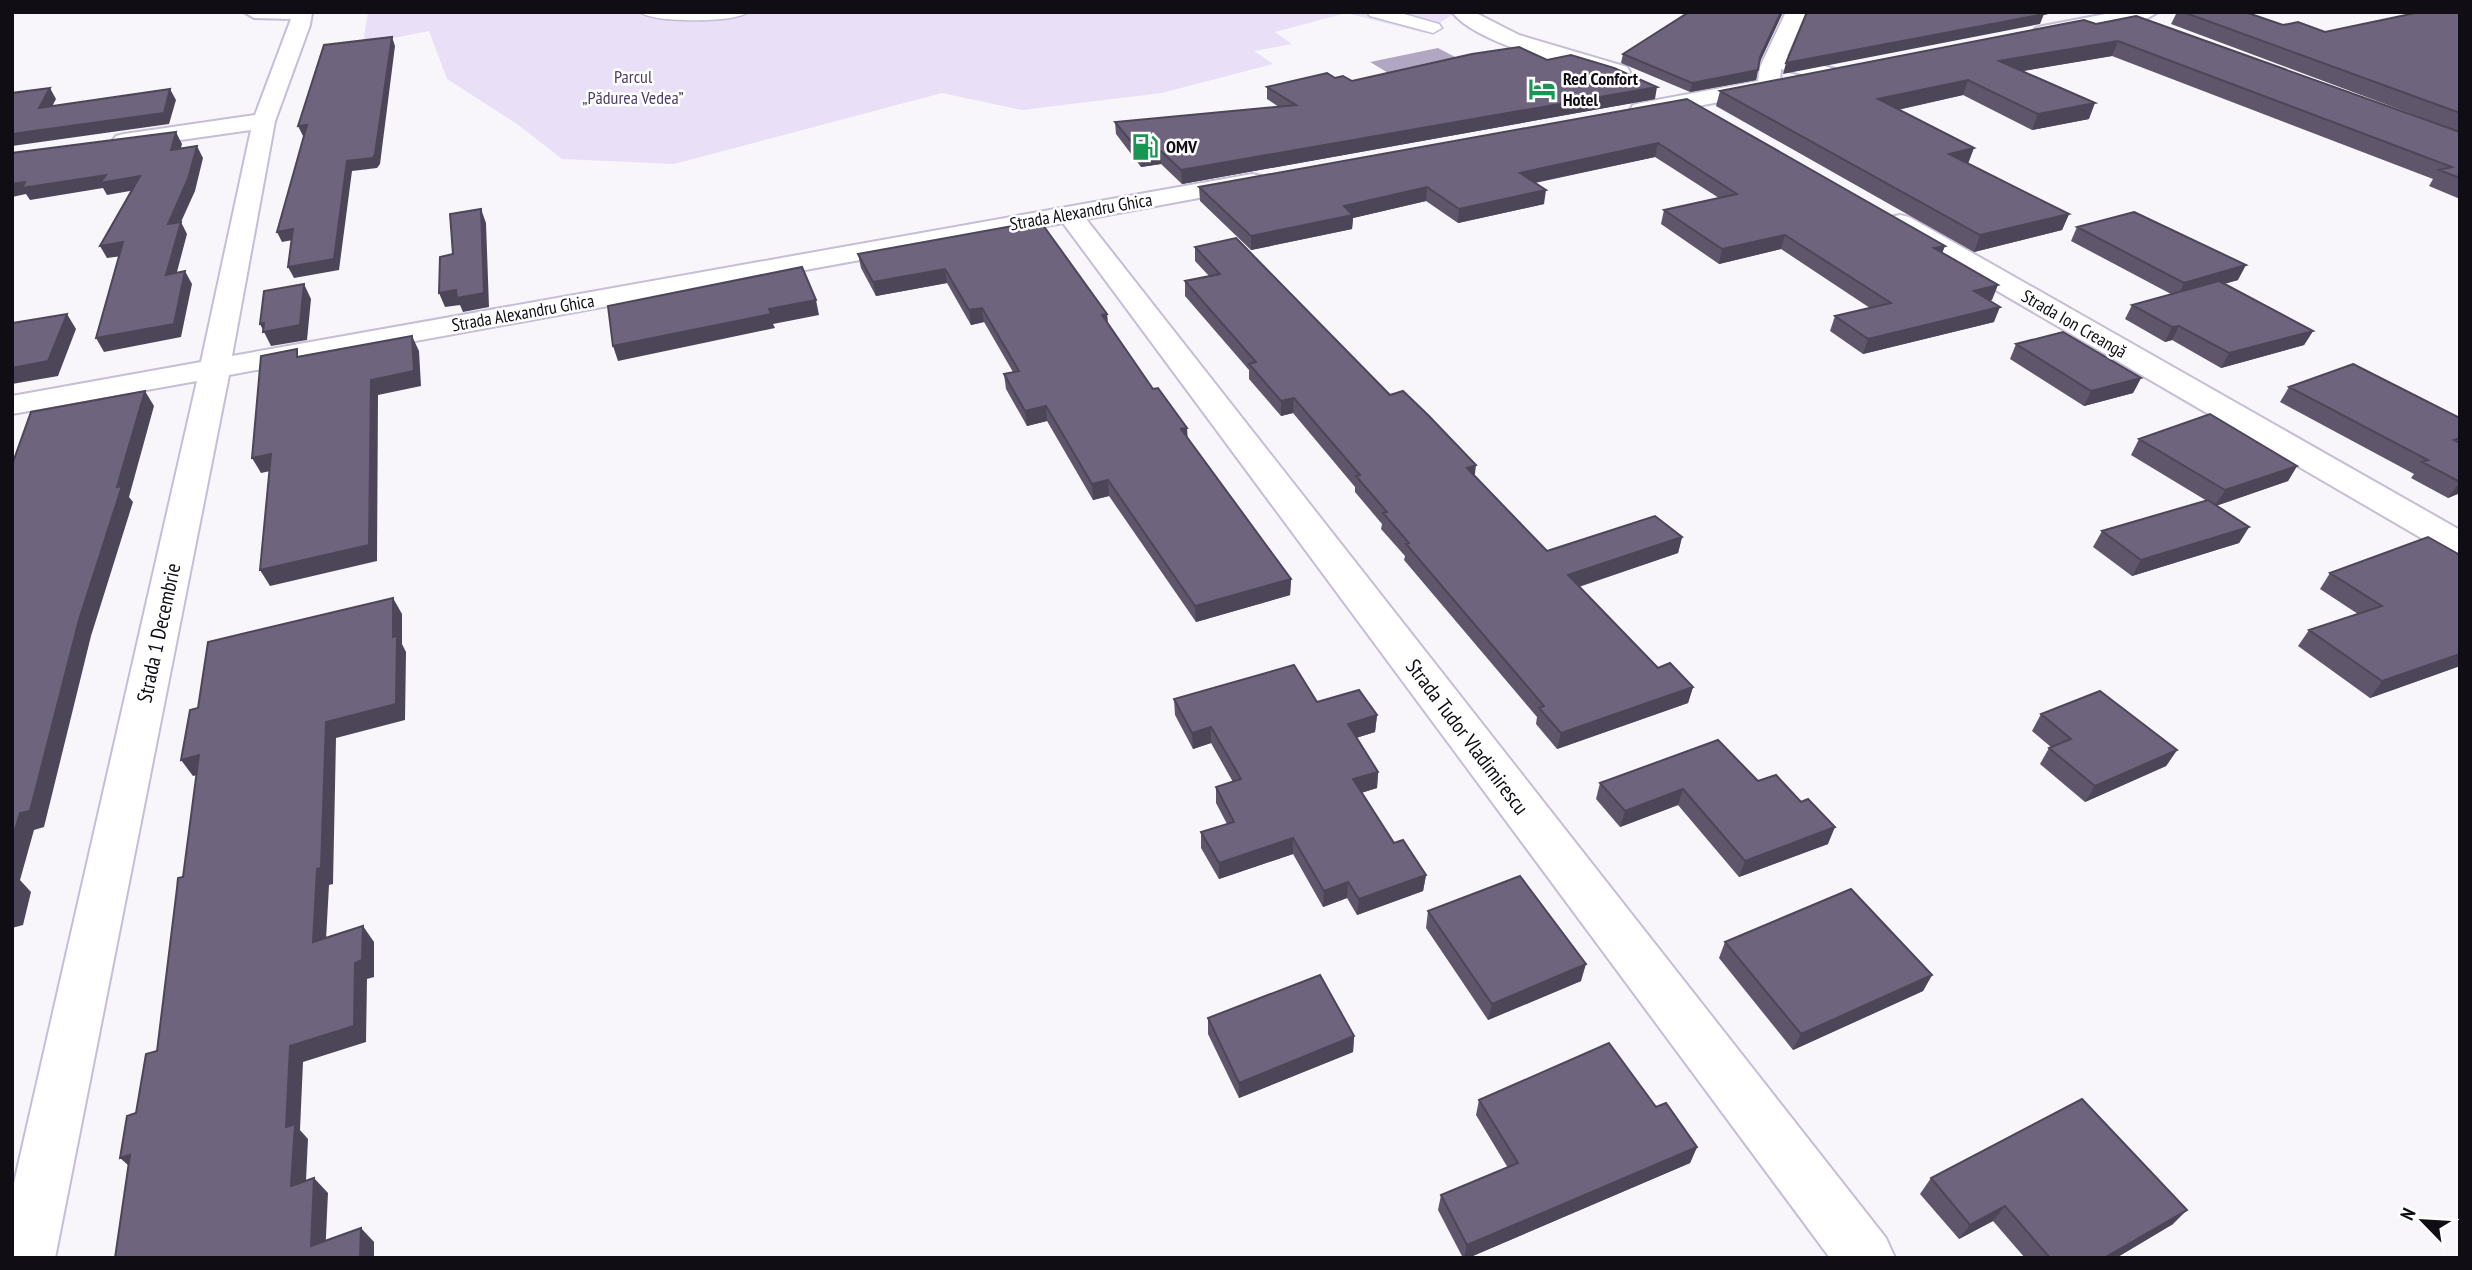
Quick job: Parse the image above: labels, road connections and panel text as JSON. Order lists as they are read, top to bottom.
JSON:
{
  "streets": {
    "street": [
      "Strada Alexandru Ghica",
      "Strada Ion Creangă",
      "Strada 1 Decembrie",
      "Strada Tudor Vladimirescu"
    ]
  },
  "crossings": [
    ["Strada Alexandru Ghica", "Strada 1 Decembrie"],
    ["Strada Alexandru Ghica", "Strada Tudor Vladimirescu"]
  ],
  "parks": ["Parcul „Pădurea Vedea”"],
  "places": {
    "hotel": ["Red Confort Hotel"],
    "fuel station": ["OMV"]
  },
  "north": "top left"
}
